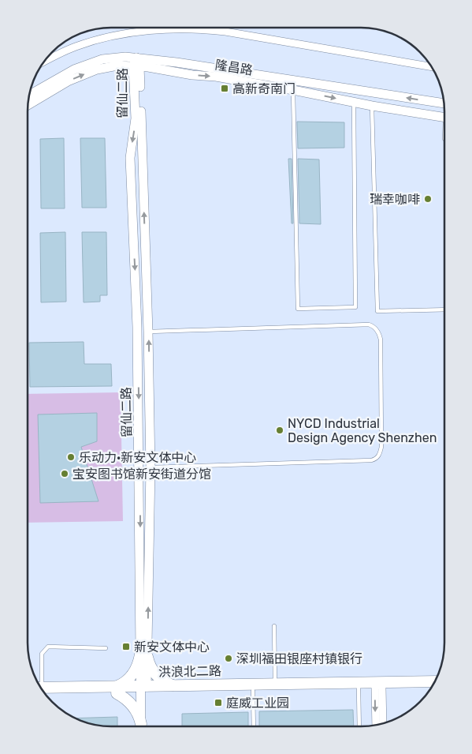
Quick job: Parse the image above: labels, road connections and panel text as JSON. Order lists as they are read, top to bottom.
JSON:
{
  "streets": {
    "main road": ["洪浪北二路"],
    "street": ["隆昌路", "留仙二路"]
  },
  "crossings": [
    ["隆昌路", "留仙二路"],
    ["留仙二路", "洪浪北二路"]
  ],
  "places": {
    "transit": ["高新奇南门", "新安文体中心", "庭威工业园"],
    "other": [
      "瑞幸咖啡",
      "NYCD Industrial Design Agency Shenzhen",
      "乐动力·新安文体中心",
      "宝安图书馆新安街道分馆",
      "深圳福田银座村镇银行"
    ]
  }
}
